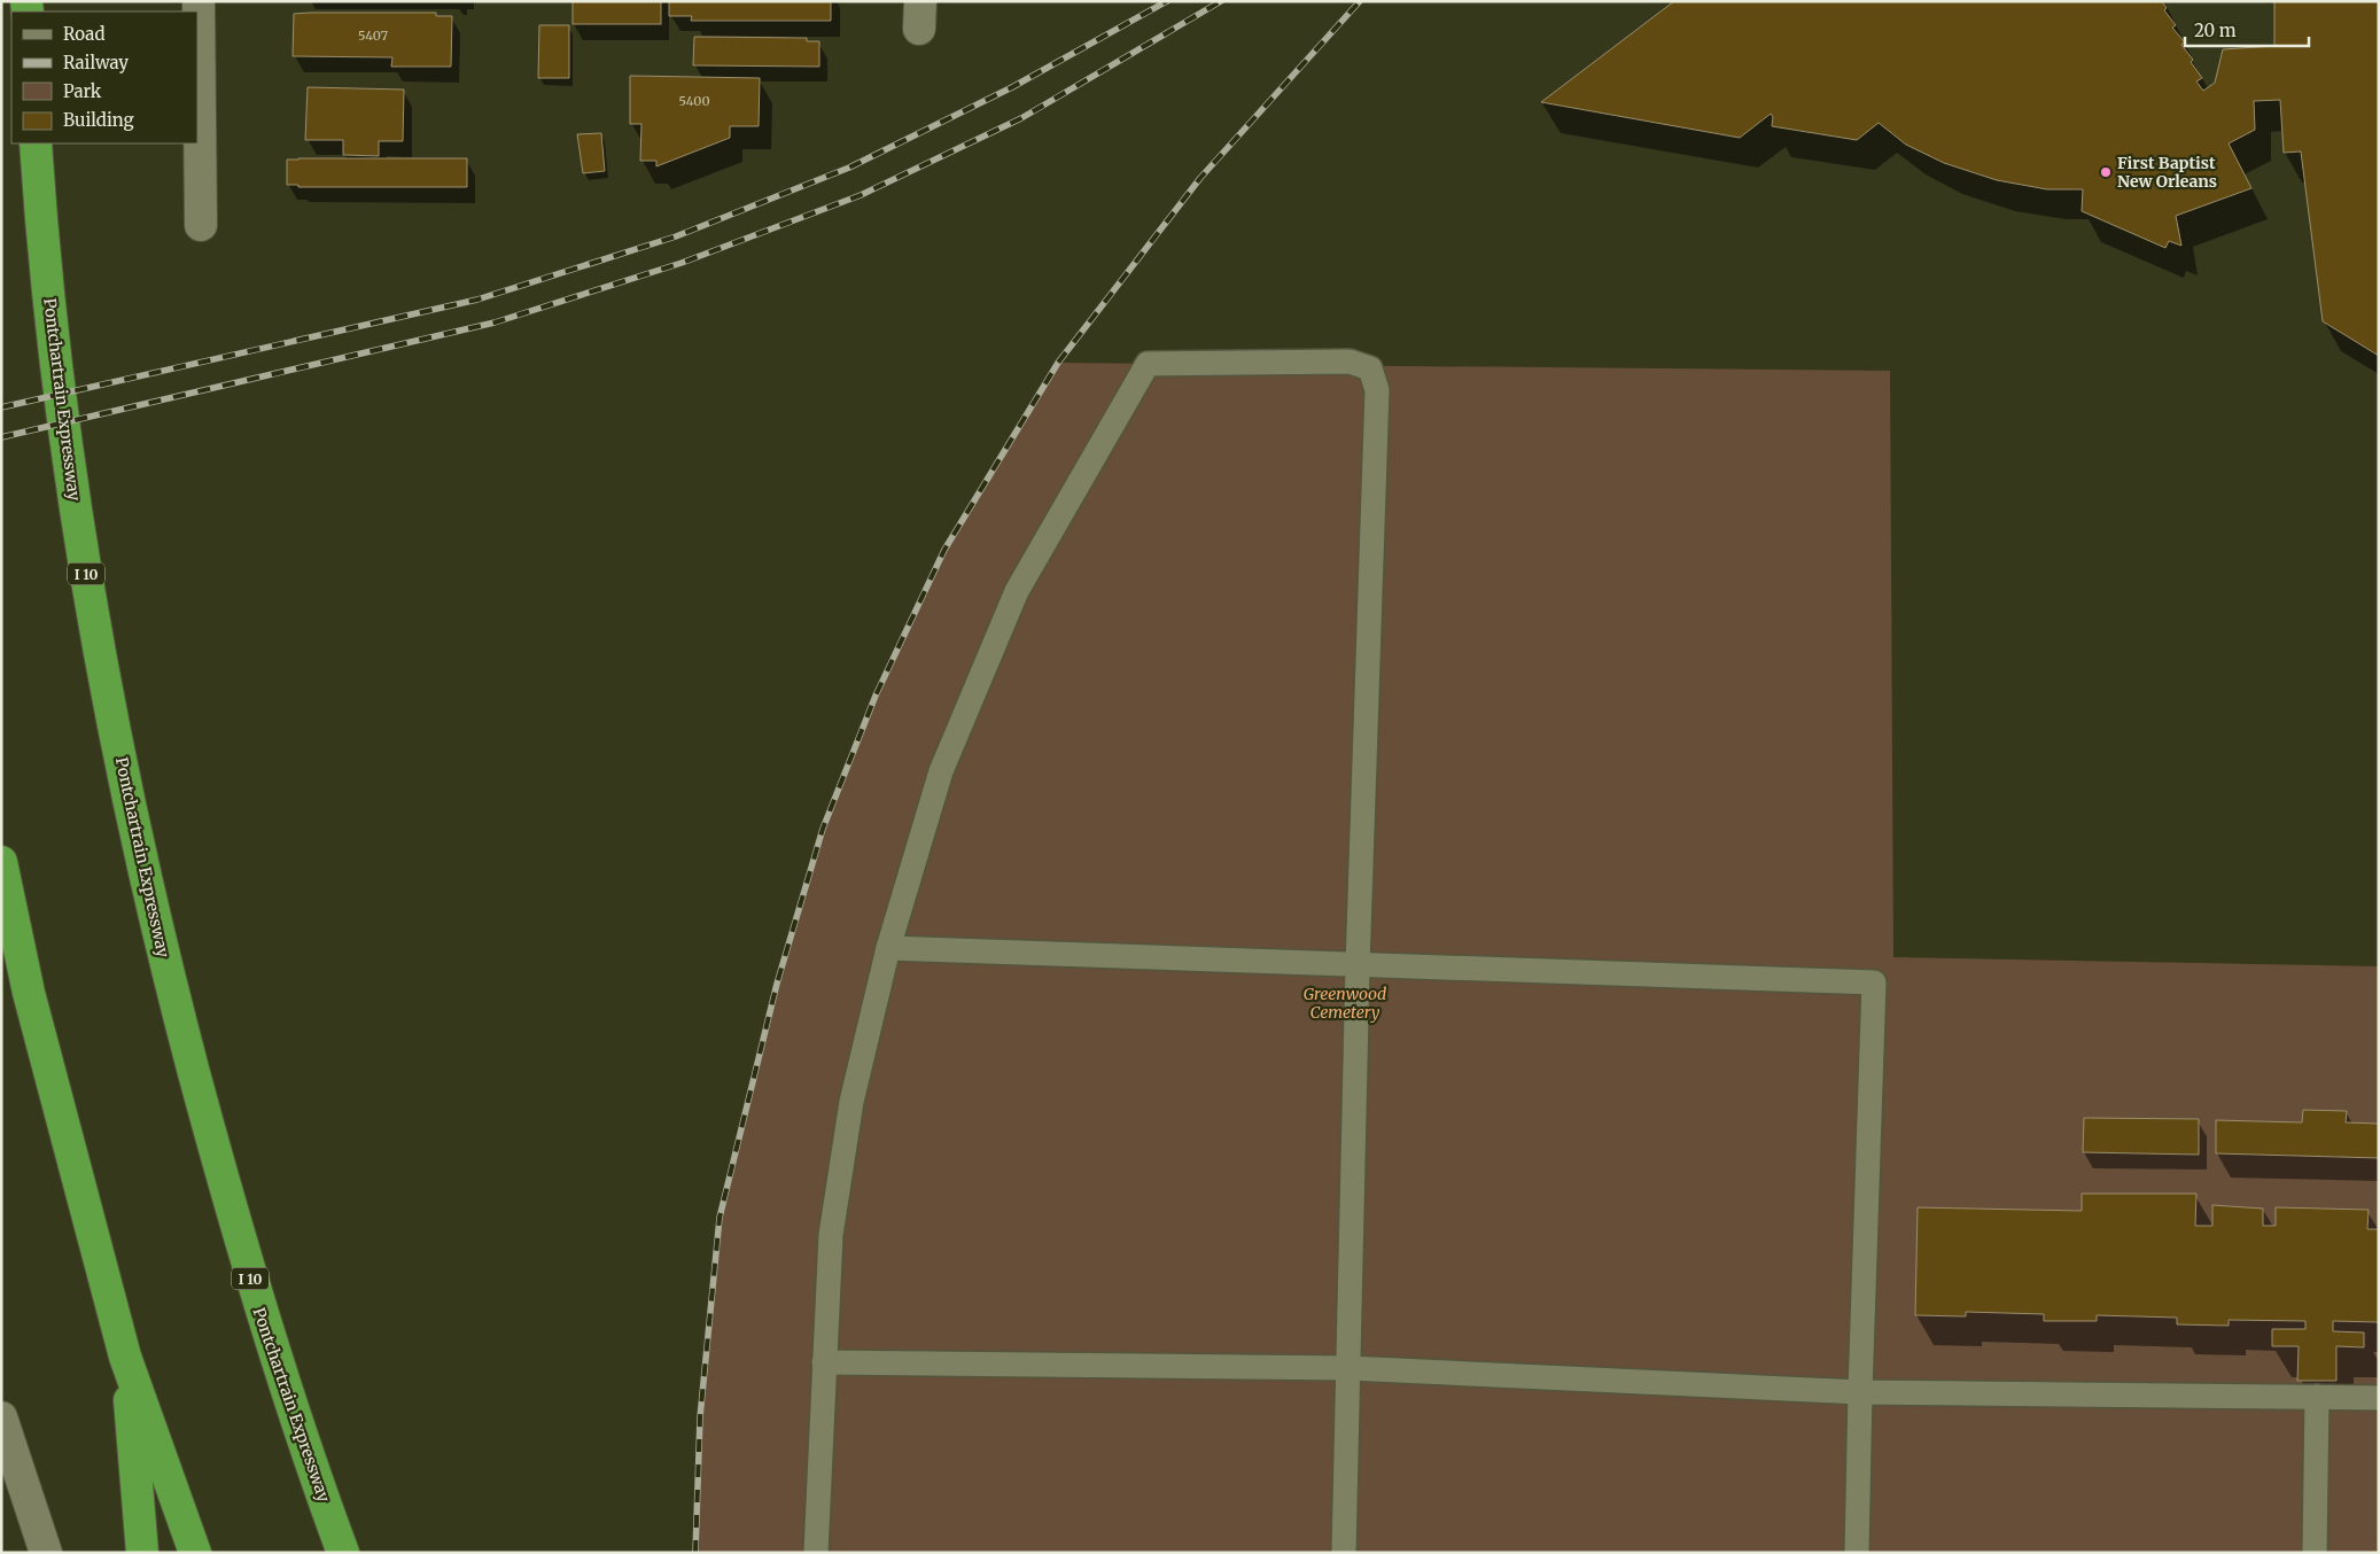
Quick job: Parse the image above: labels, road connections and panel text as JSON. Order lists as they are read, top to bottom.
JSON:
{
  "streets": {
    "highway": ["Pontchartrain Expressway", "I 10"]
  },
  "parks": ["Greenwood Cemetery"],
  "places": ["First Baptist New Orleans"],
  "house_numbers": ["5407", "5400"],
  "legend": [
    "Road",
    "Railway",
    "Park",
    "Building"
  ],
  "scale_bar": "20 m"
}
